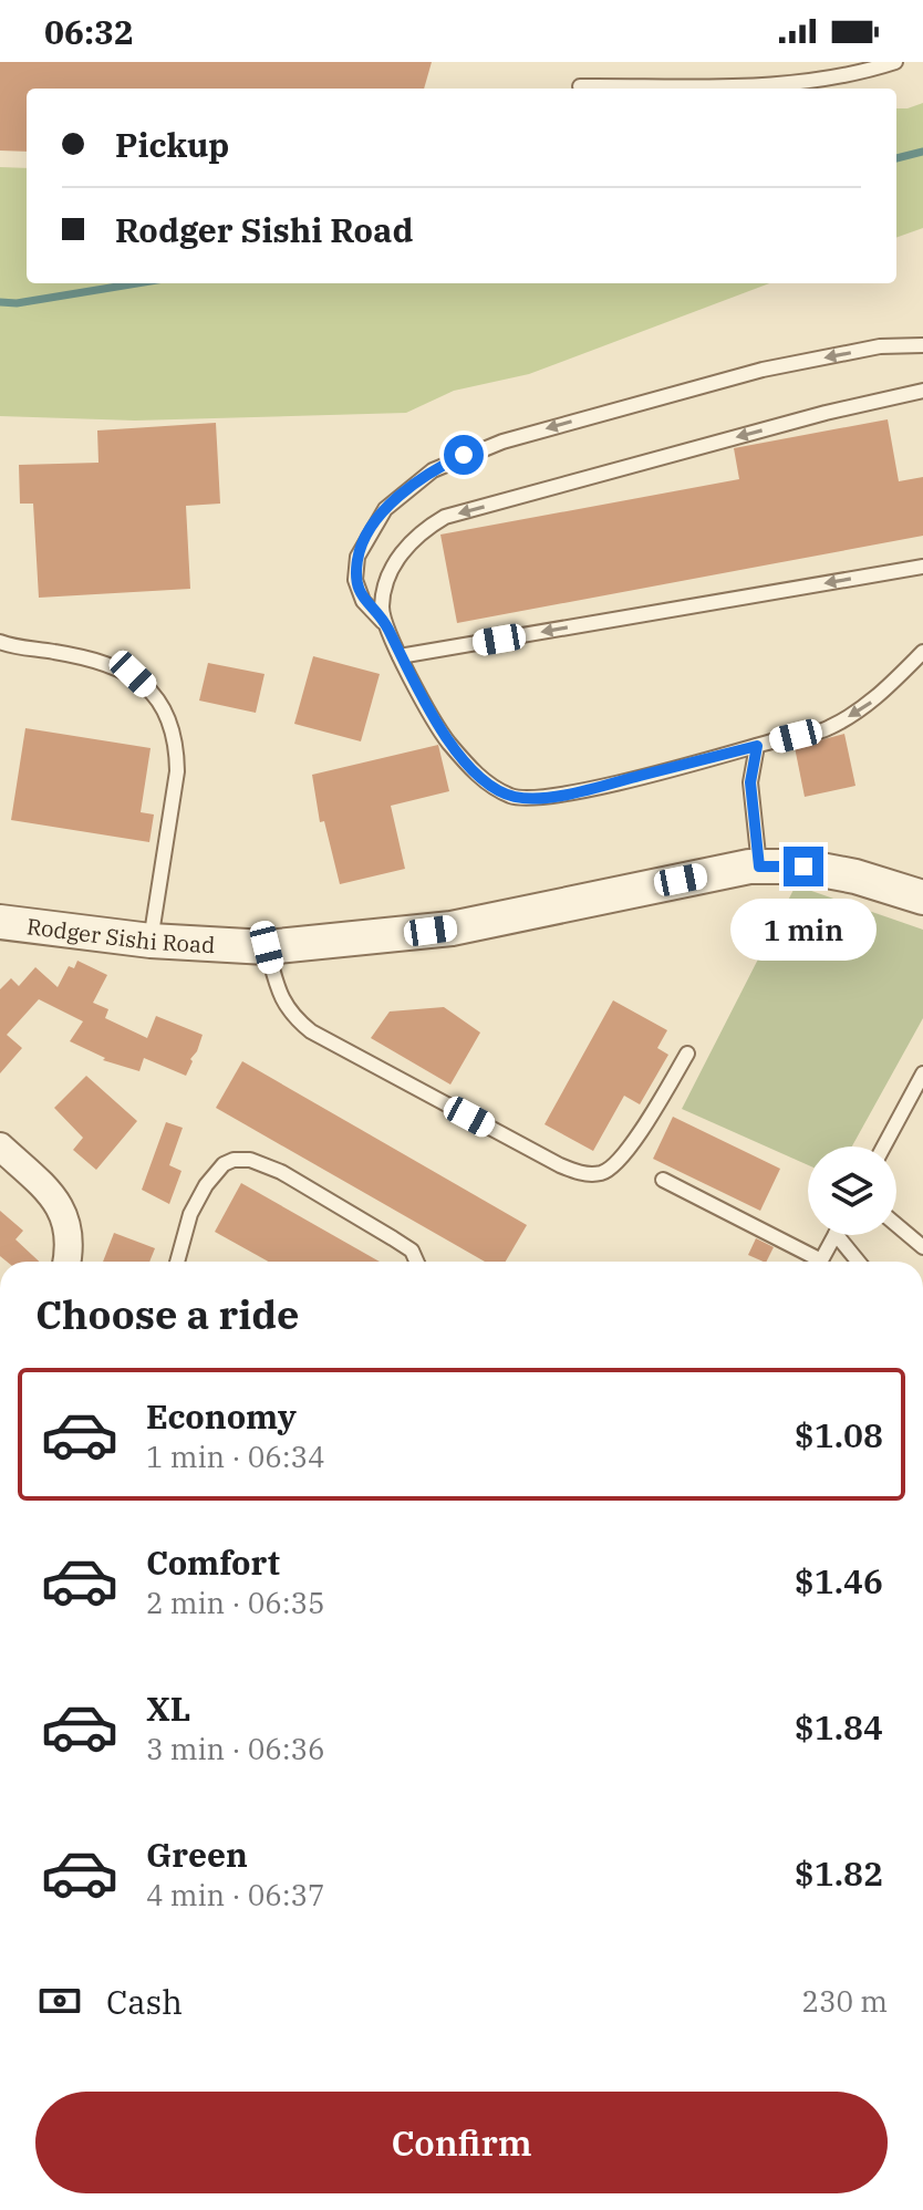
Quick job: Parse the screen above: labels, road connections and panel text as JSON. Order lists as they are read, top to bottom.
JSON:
{
  "streets": {
    "street": ["Rodger Sishi Road"]
  },
  "page": {
    "status": "06:32",
    "banner": ["Pickup", "Rodger Sishi Road"],
    "bubble": "1 min",
    "heading": "Choose a ride",
    "list": [
      {
        "name": "Economy",
        "note": "1 min · 06:34",
        "value": "$1.08"
      },
      {
        "name": "Comfort",
        "note": "2 min · 06:35",
        "value": "$1.46"
      },
      {
        "name": "XL",
        "note": "3 min · 06:36",
        "value": "$1.84"
      },
      {
        "name": "Green",
        "note": "4 min · 06:37",
        "value": "$1.82"
      }
    ],
    "pay": ["Cash", "230 m"],
    "buttons": "Confirm"
  }
}
